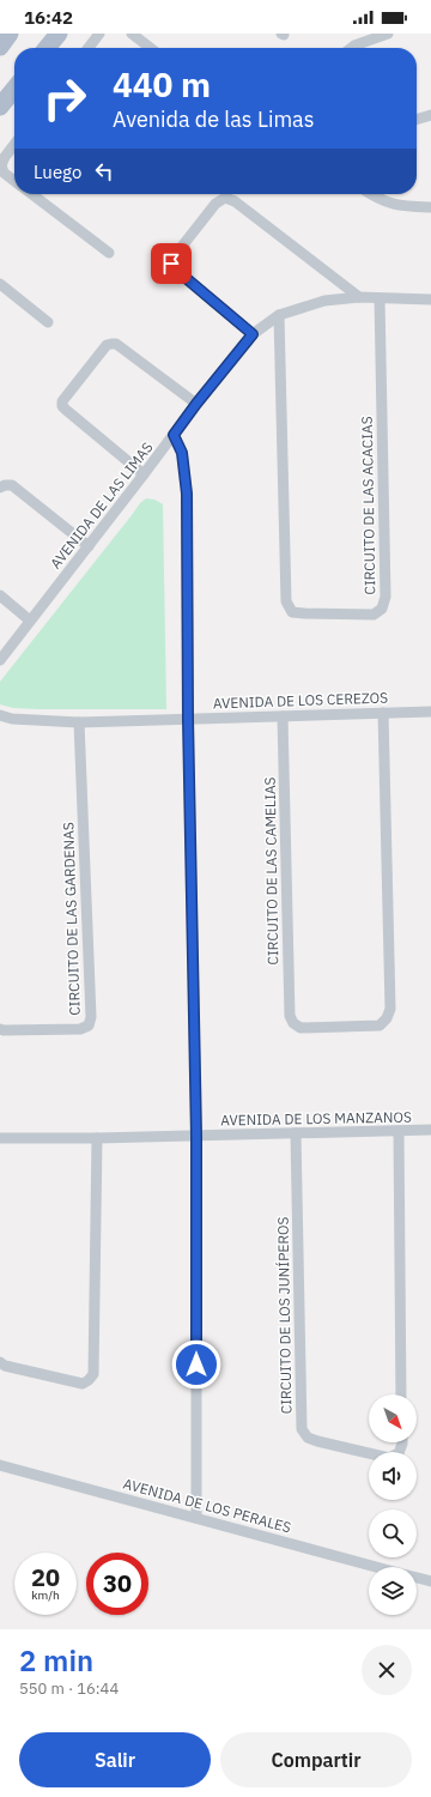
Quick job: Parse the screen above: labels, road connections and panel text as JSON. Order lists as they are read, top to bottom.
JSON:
{
  "streets": {
    "street": [
      "AVENIDA DE LAS LIMAS",
      "CIRCUITO DE LAS ACACIAS",
      "AVENIDA DE LOS CEREZOS",
      "CIRCUITO DE LAS CAMELIAS",
      "CIRCUITO DE LAS GARDENAS",
      "AVENIDA DE LOS MANZANOS",
      "CIRCUITO DE LOS JUNÍPEROS",
      "AVENIDA DE LOS PERALES"
    ]
  },
  "crossings": [
    ["AVENIDA DE LAS LIMAS", "CIRCUITO DE LAS ACACIAS"],
    ["AVENIDA DE LOS CEREZOS", "CIRCUITO DE LAS CAMELIAS"],
    ["AVENIDA DE LOS CEREZOS", "CIRCUITO DE LAS GARDENAS"],
    ["AVENIDA DE LOS MANZANOS", "CIRCUITO DE LOS JUNÍPEROS"]
  ],
  "north": "bottom right",
  "page": {
    "status": "16:42",
    "turn": ["440 m", "Avenida de las Limas"],
    "then": "Luego",
    "speed": "20 km/h",
    "limit": "30",
    "heading": ["2 min", "550 m · 16:44"],
    "buttons": ["Salir", "Compartir"]
  }
}
